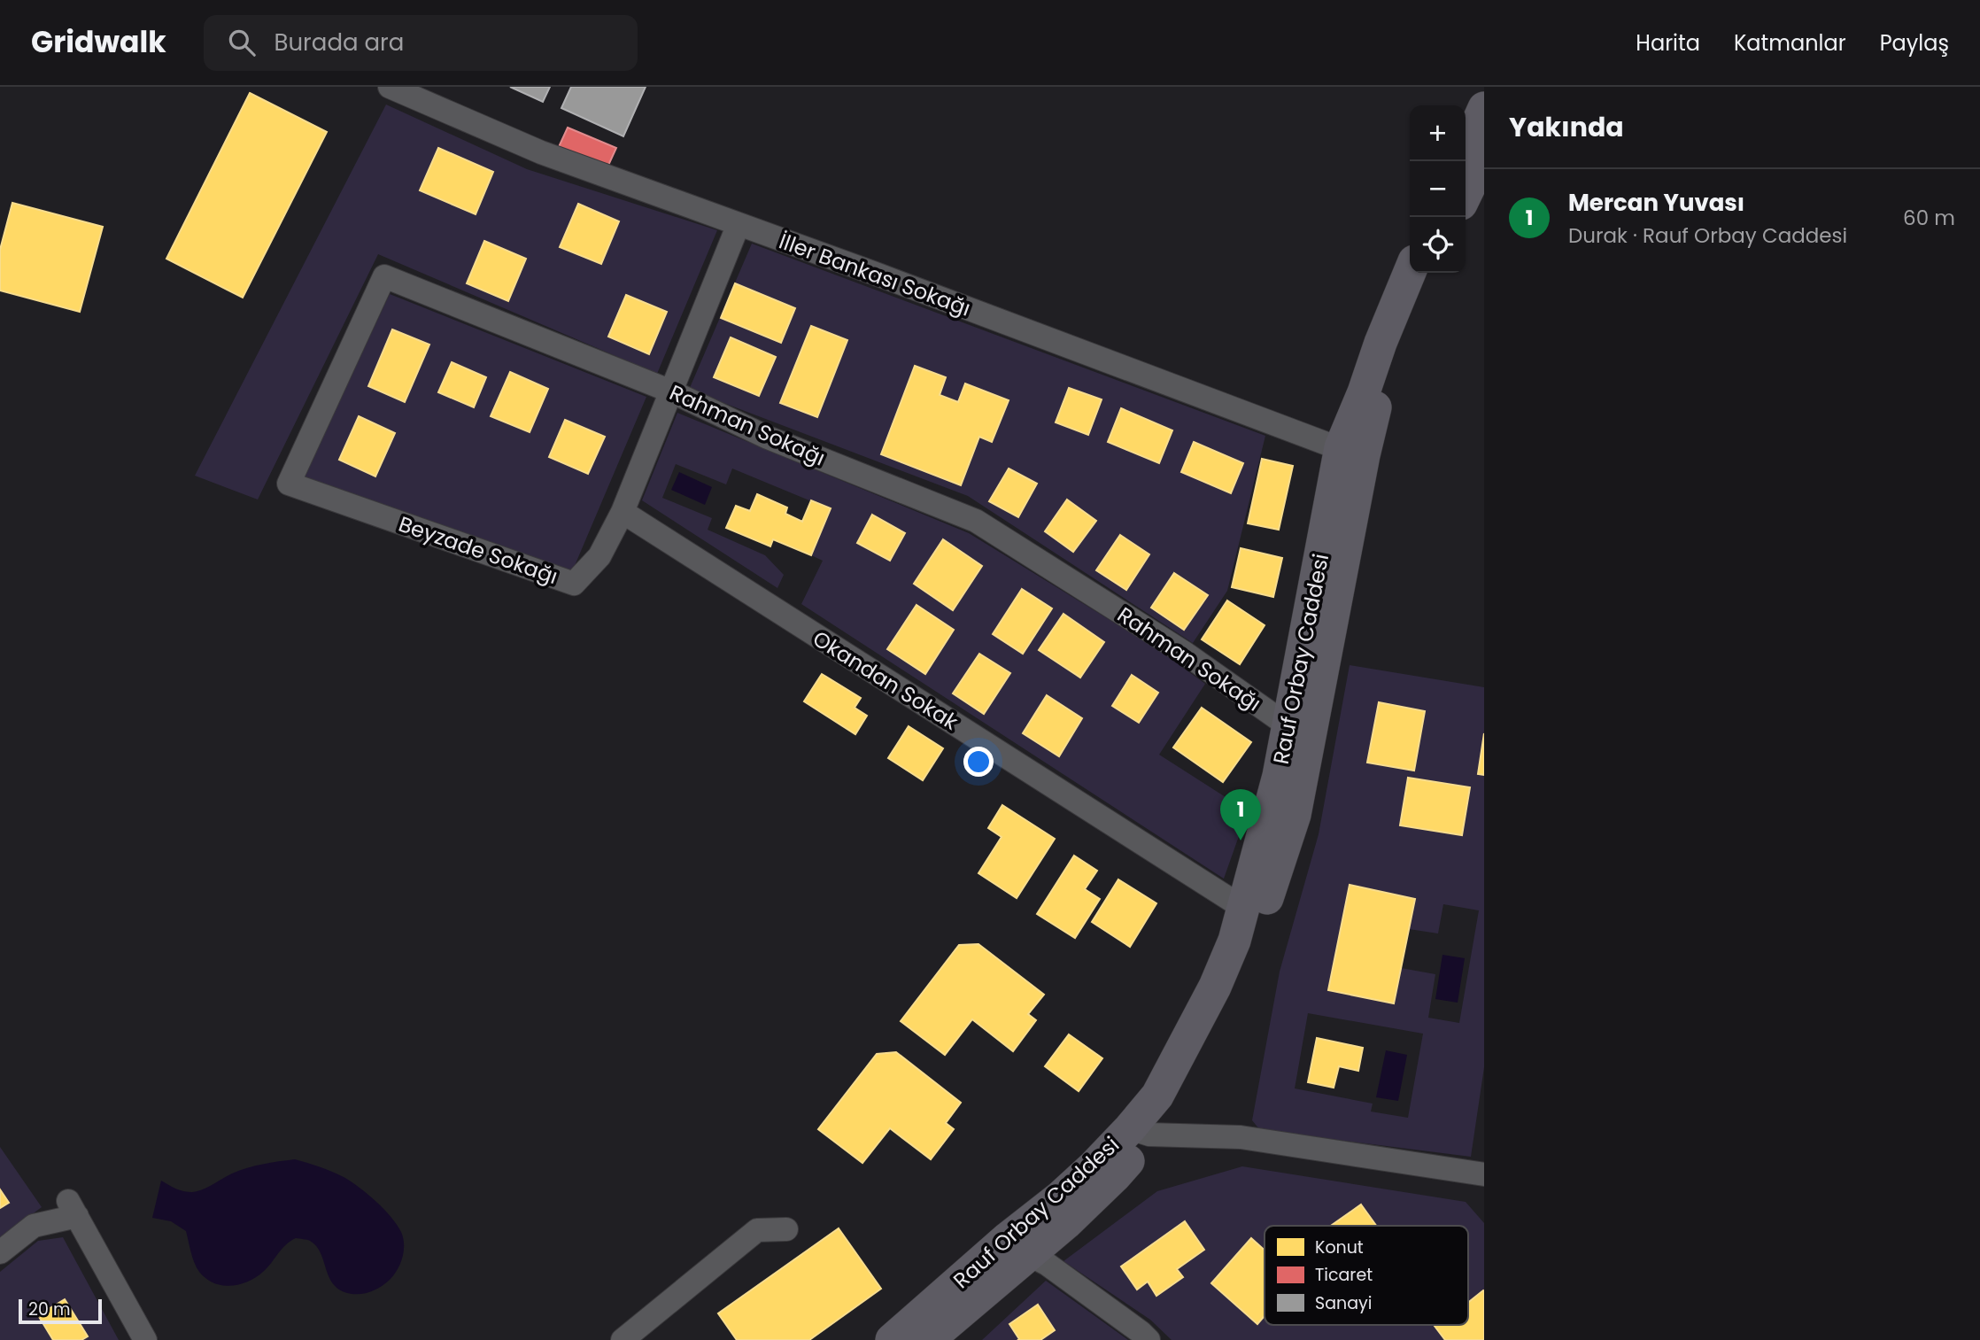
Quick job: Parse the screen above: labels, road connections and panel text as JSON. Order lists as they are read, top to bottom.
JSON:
{
  "streets": {
    "street": [
      "İller Bankası Sokağı",
      "Rahman Sokağı",
      "Beyzade Sokağı",
      "Rauf Orbay Caddesi",
      "Okandan Sokak"
    ]
  },
  "crossings": [
    ["İller Bankası Sokağı", "Beyzade Sokağı"],
    ["İller Bankası Sokağı", "Rauf Orbay Caddesi"],
    ["Rahman Sokağı", "Beyzade Sokağı"],
    ["Rahman Sokağı", "Rauf Orbay Caddesi"],
    ["Beyzade Sokağı", "Okandan Sokak"],
    ["Rauf Orbay Caddesi", "Okandan Sokak"]
  ],
  "legend": ["Konut", "Ticaret", "Sanayi"],
  "scale_bar": "20 m",
  "page": {
    "header": "Gridwalk",
    "search": "Burada ara",
    "nav": ["Harita", "Katmanlar", "Paylaş"],
    "heading": "Yakında",
    "map_buttons": ["+", "−"],
    "list": [
      {
        "mark": "1",
        "name": "Mercan Yuvası",
        "note": "Durak · Rauf Orbay Caddesi",
        "value": "60 m"
      }
    ],
    "pins": "1",
    "scale": "20 m"
  }
}
